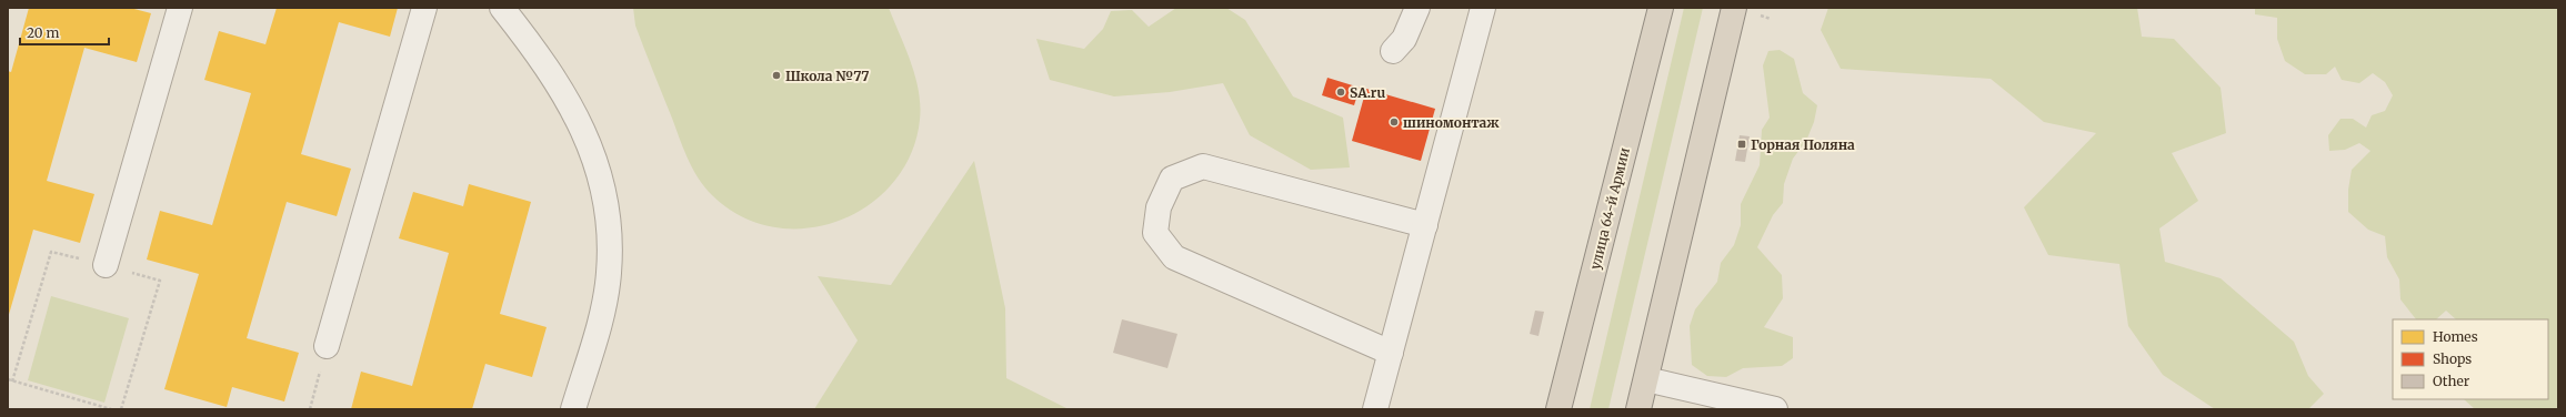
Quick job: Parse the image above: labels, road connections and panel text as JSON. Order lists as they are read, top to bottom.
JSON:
{
  "streets": {
    "highway": ["улица 64-й Армии"]
  },
  "places": {
    "other": ["Школа №77", "SA.ru", "шиномонтаж"],
    "transit": ["Горная Поляна"]
  },
  "legend": ["Homes", "Shops", "Other"],
  "scale_bar": "20 m"
}
